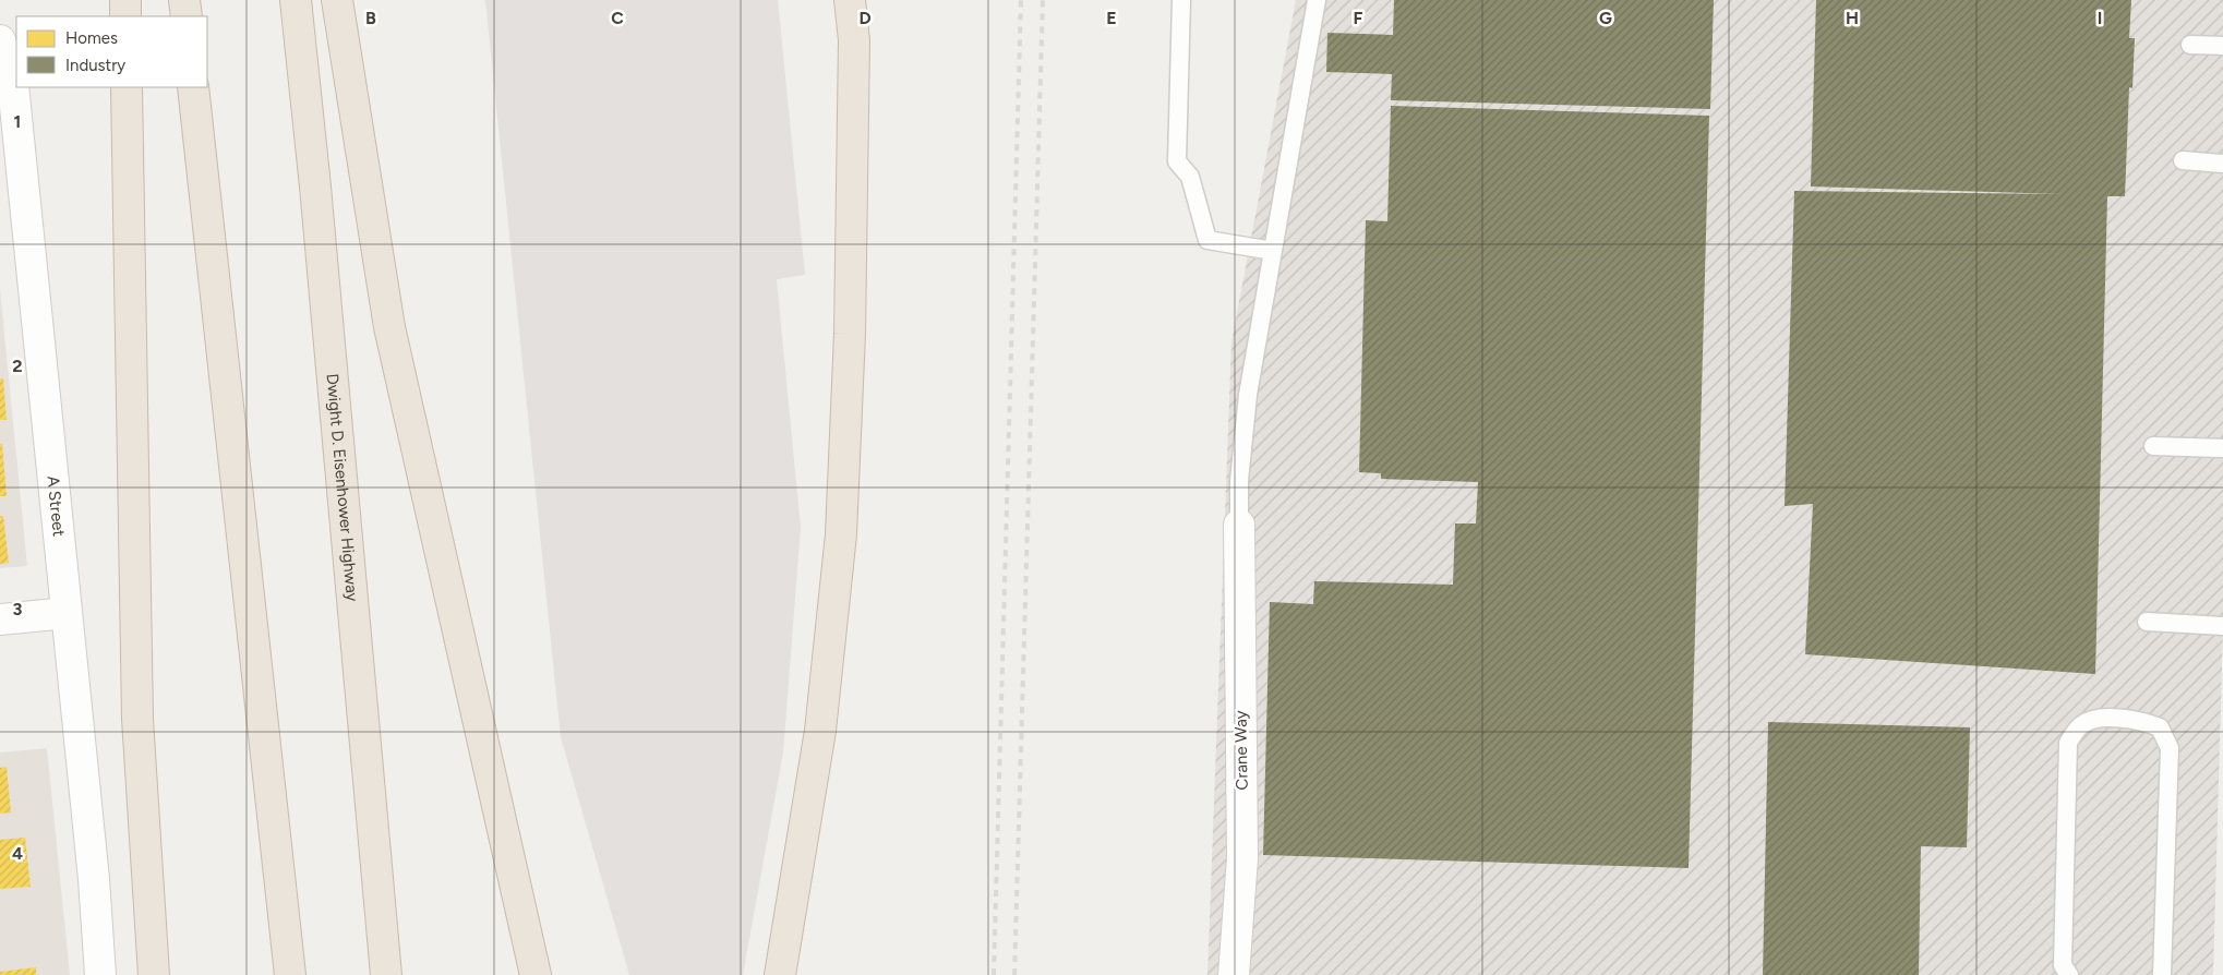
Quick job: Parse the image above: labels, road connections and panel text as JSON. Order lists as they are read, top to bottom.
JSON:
{
  "streets": {
    "highway": ["Dwight D. Eisenhower Highway"],
    "street": ["A Street", "Crane Way"]
  },
  "legend": ["Homes", "Industry"],
  "grid": {
    "columns": [
      "B",
      "C",
      "D",
      "E",
      "F",
      "G",
      "H",
      "I"
    ],
    "rows": [
      "1",
      "2",
      "3",
      "4"
    ]
  }
}
